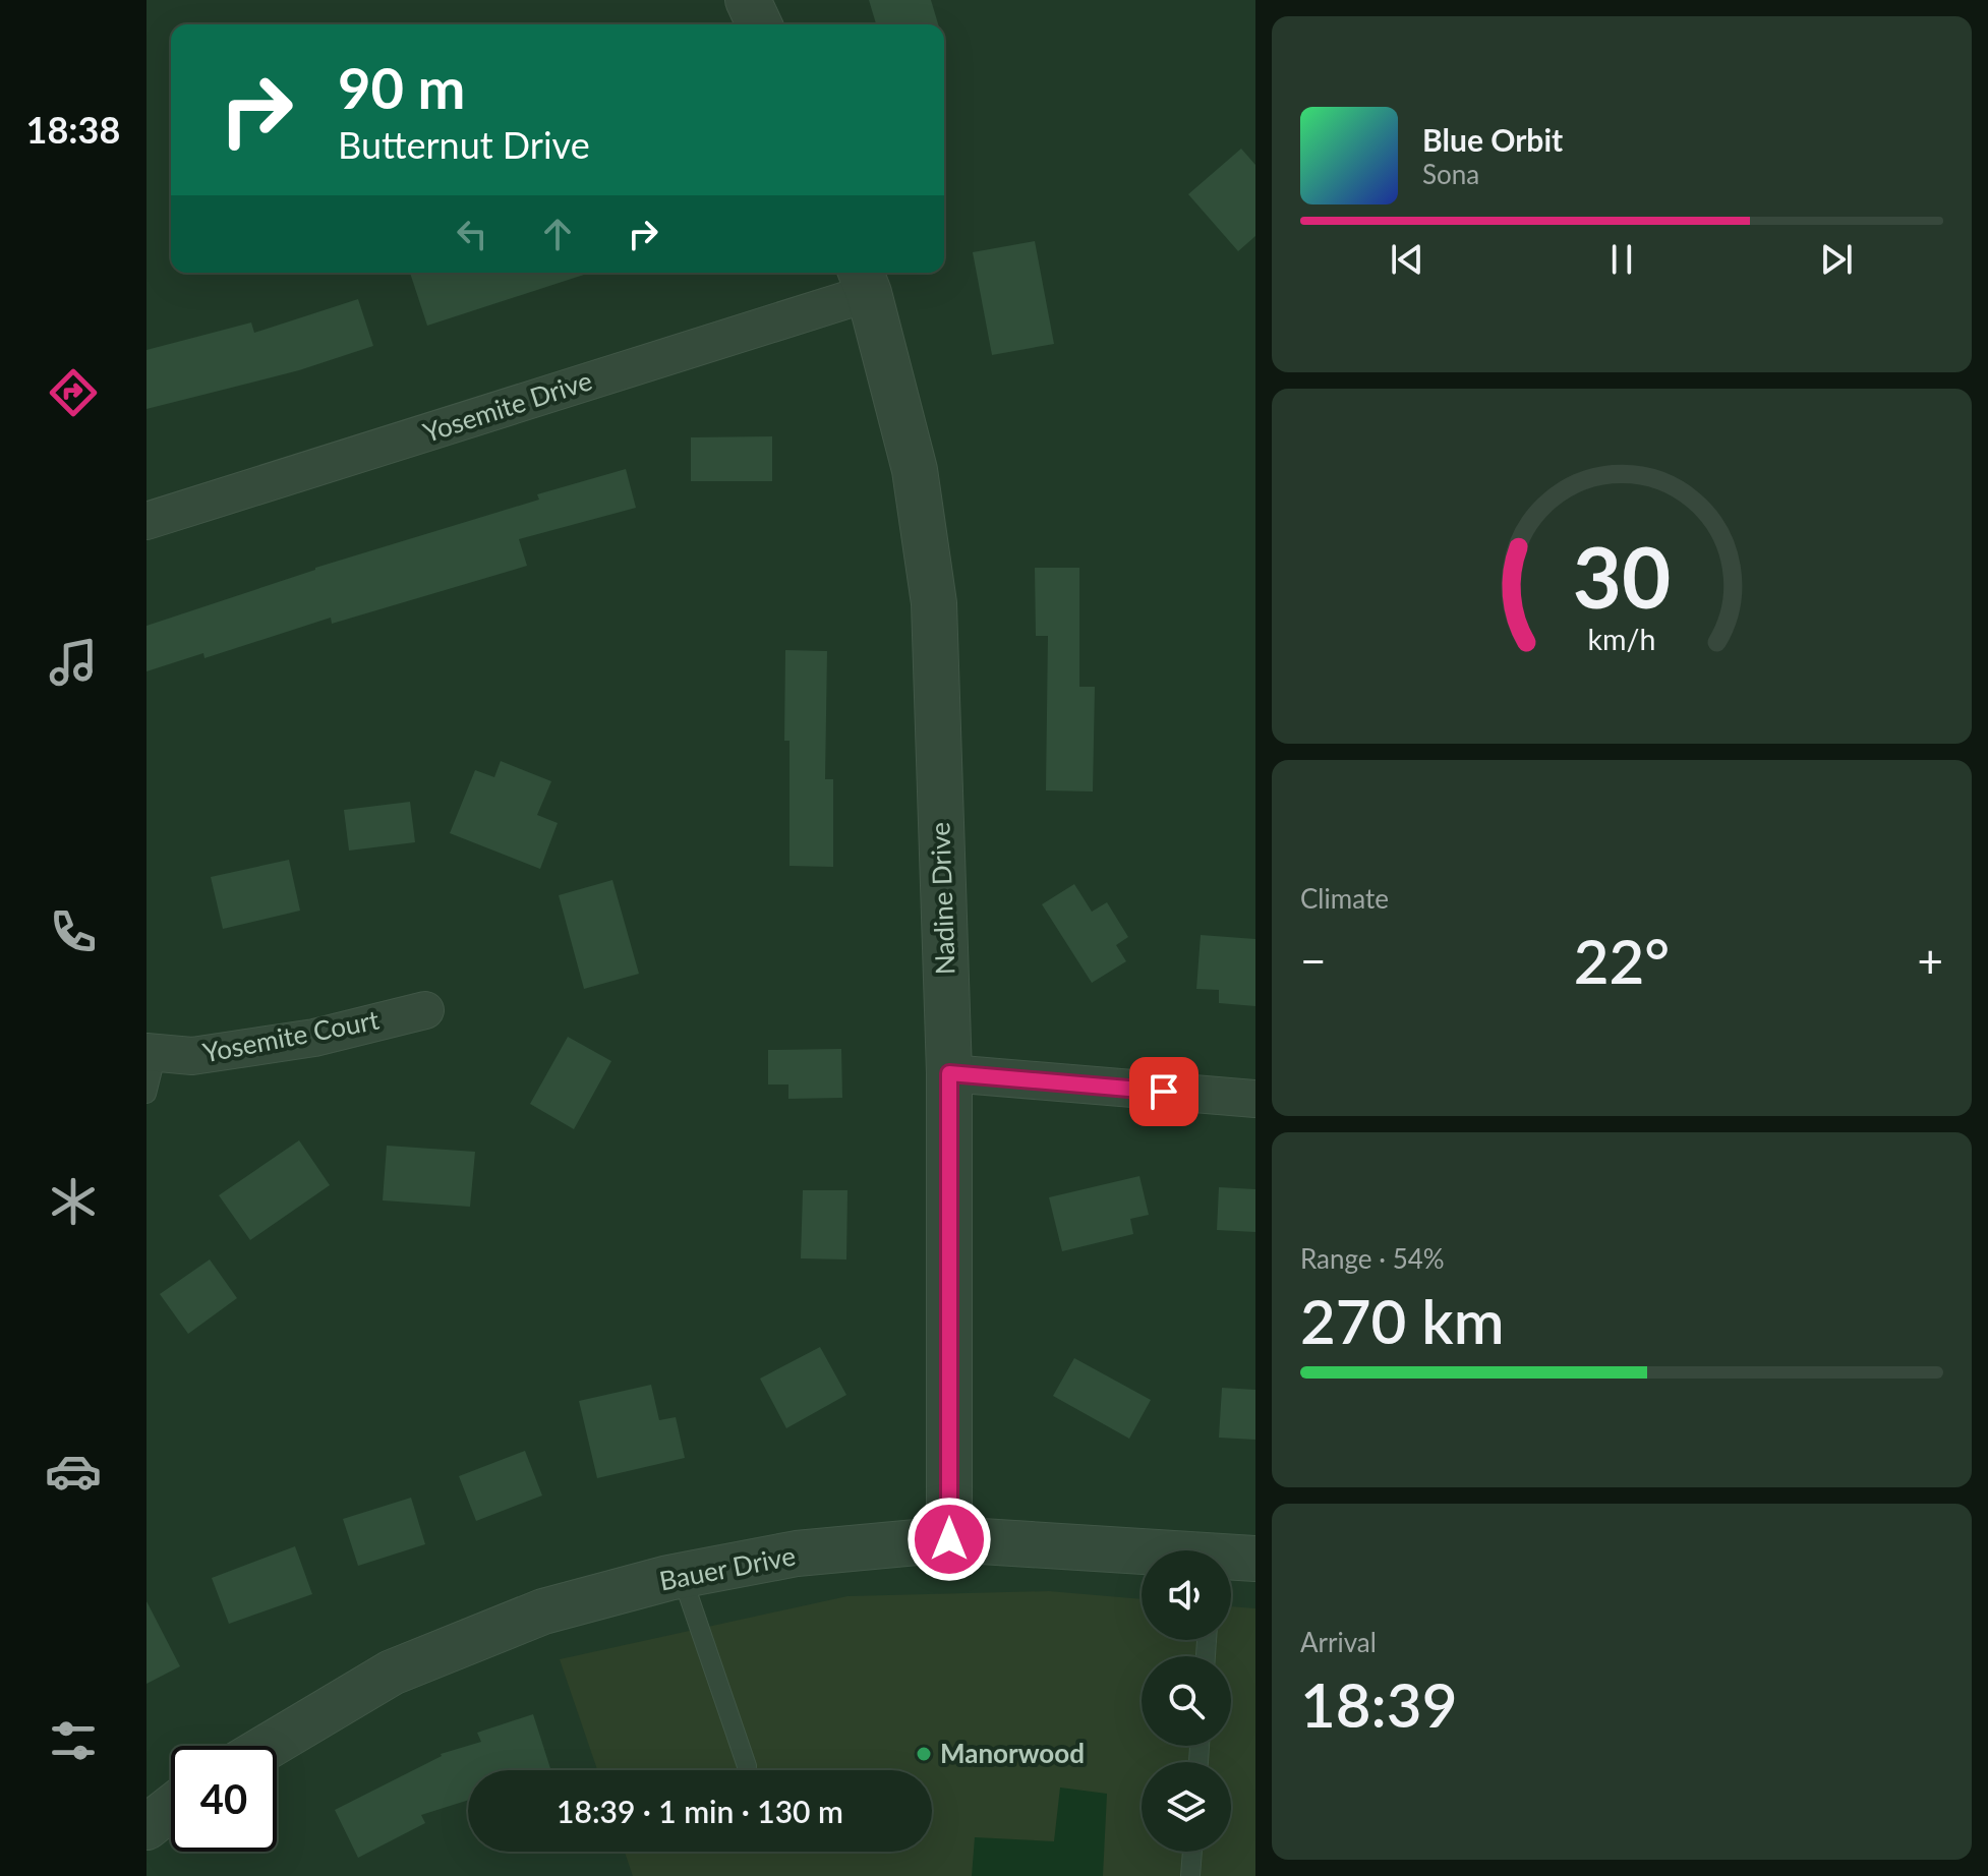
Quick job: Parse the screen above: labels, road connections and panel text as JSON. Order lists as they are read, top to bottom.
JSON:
{
  "streets": {
    "street": [
      "Yosemite Drive",
      "Nadine Drive",
      "Yosemite Court",
      "Bauer Drive"
    ]
  },
  "crossings": [
    ["Yosemite Drive", "Nadine Drive"],
    ["Nadine Drive", "Bauer Drive"]
  ],
  "places": ["Manorwood"],
  "page": {
    "tabs": "18:38",
    "turn": ["90 m", "Butternut Drive"],
    "song": ["Blue Orbit", "Sona"],
    "tile": [
      "Climate",
      ["Range · 54%", "270 km"],
      ["Arrival", "18:39"]
    ],
    "heat": ["−", "22°", "+"],
    "limit": "40",
    "trip": "18:39 · 1 min · 130 m",
    "gauge": ["30", "km/h"]
  }
}
